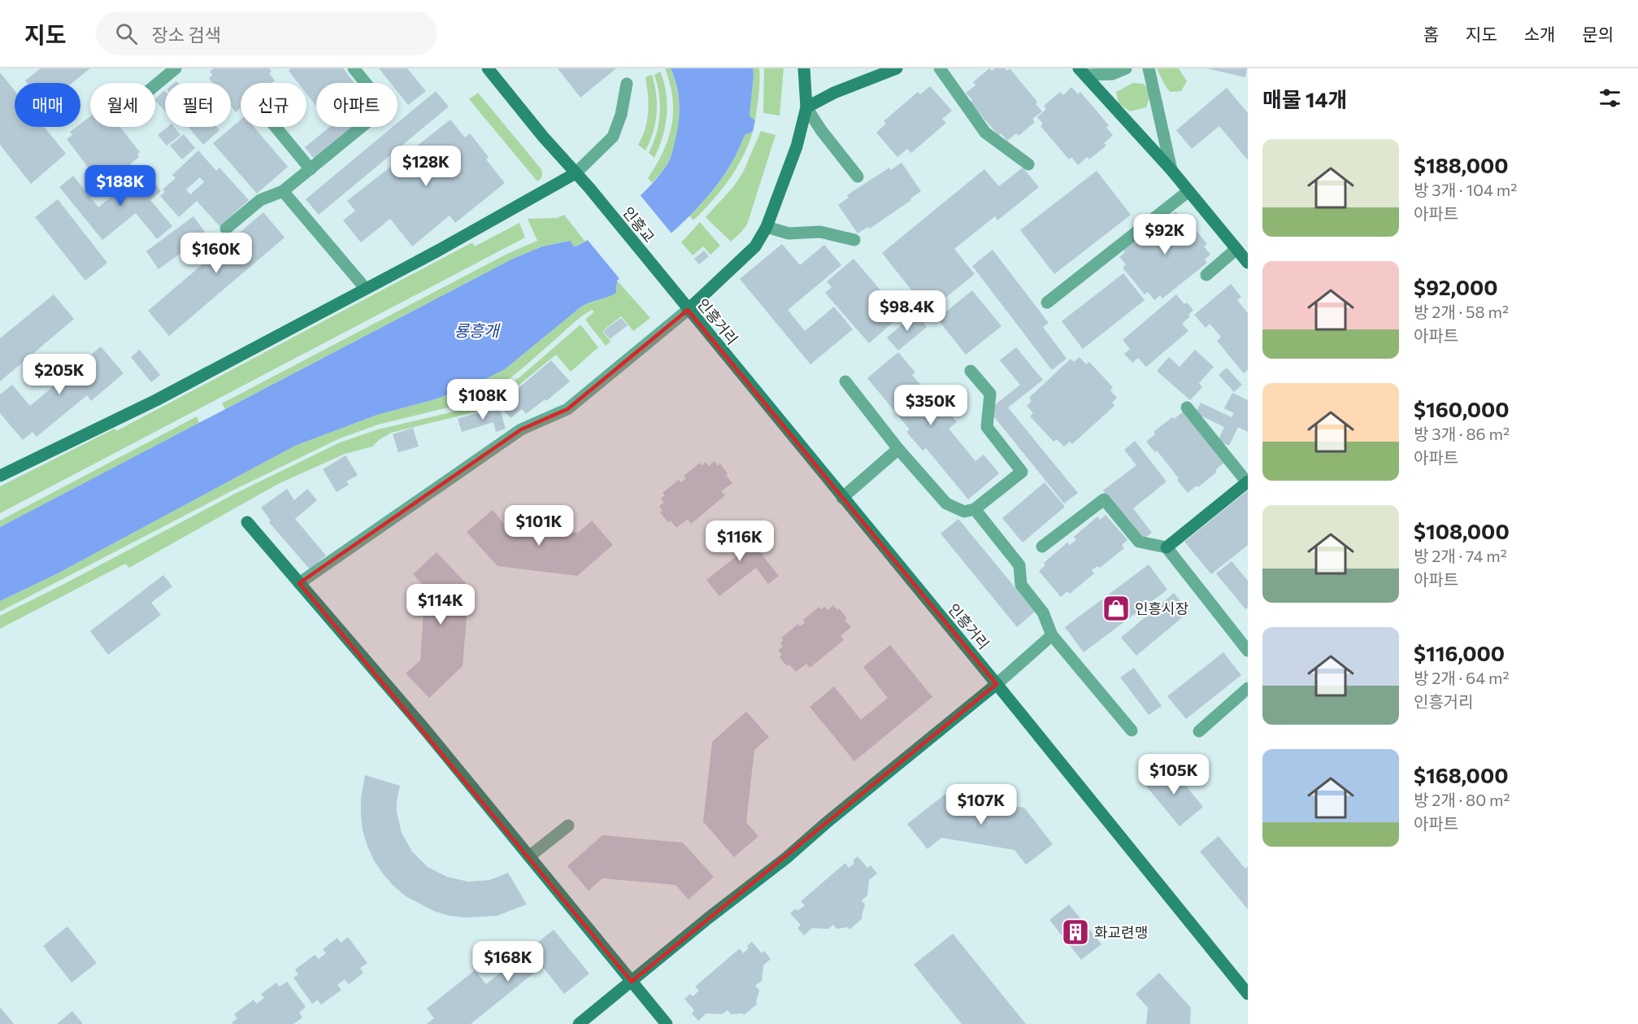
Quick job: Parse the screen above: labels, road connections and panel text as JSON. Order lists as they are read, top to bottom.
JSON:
{
  "streets": {
    "street": ["인흥교", "인흥거리"]
  },
  "crossings": [
    ["인흥교", "인흥거리"]
  ],
  "water": ["룡흥개"],
  "places": {
    "shop": ["인흥시장"],
    "building": ["화교련맹"]
  },
  "page": {
    "header": "지도",
    "search": "장소 검색",
    "nav": [
      "홈",
      "지도",
      "소개",
      "문의"
    ],
    "heading": "매물 14개",
    "chip": [
      "매매",
      "월세",
      "필터",
      "신규",
      "아파트"
    ],
    "list": [
      {
        "name": "$188,000",
        "note": "방 3개 · 104 m² · 아파트"
      },
      {
        "name": "$92,000",
        "note": "방 2개 · 58 m² · 아파트"
      },
      {
        "name": "$160,000",
        "note": "방 3개 · 86 m² · 아파트"
      },
      {
        "name": "$108,000",
        "note": "방 2개 · 74 m² · 아파트"
      },
      {
        "name": "$116,000",
        "note": "방 2개 · 64 m² · 인흥거리"
      },
      {
        "name": "$168,000",
        "note": "방 2개 · 80 m² · 아파트"
      }
    ],
    "price": [
      "$128K",
      "$188K",
      "$92K",
      "$160K",
      "$98.4K",
      "$205K",
      "$108K",
      "$350K",
      "$101K",
      "$116K",
      "$114K",
      "$105K",
      "$107K",
      "$168K"
    ]
  }
}
